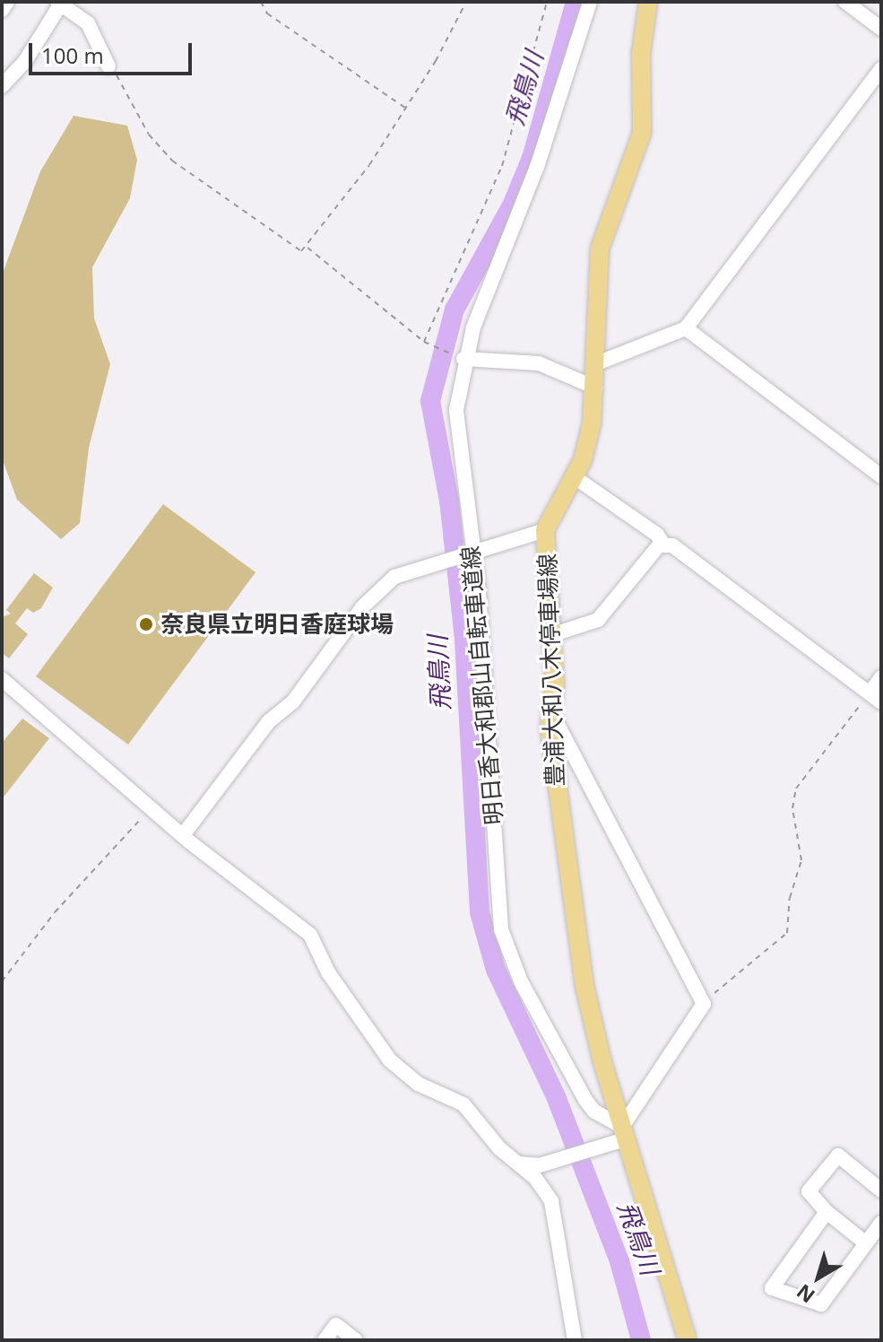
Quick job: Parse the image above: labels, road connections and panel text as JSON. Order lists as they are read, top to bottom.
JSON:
{
  "streets": {
    "main road": ["豊浦大和八木停車場線"],
    "street": ["明日香大和郡山自転車道線"]
  },
  "crossings": [
    ["豊浦大和八木停車場線", "明日香大和郡山自転車道線"]
  ],
  "water": ["飛鳥川"],
  "places": ["奈良県立明日香庭球場"],
  "scale_bar": "100 m",
  "north": "bottom left"
}
